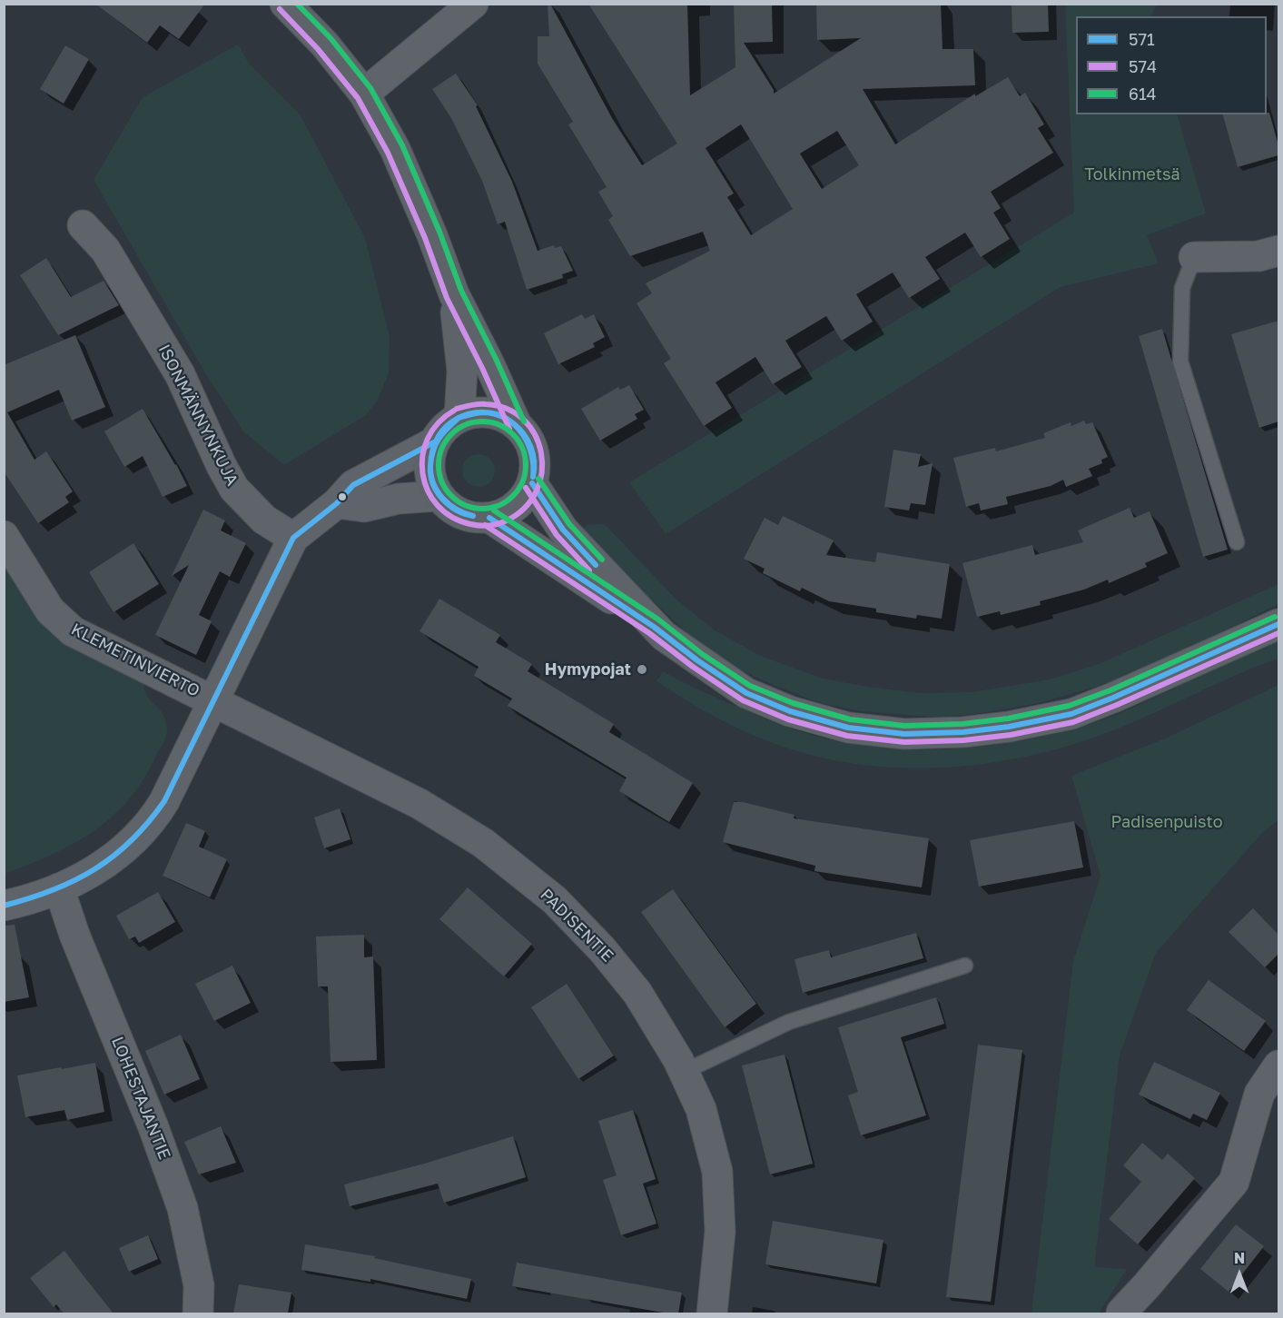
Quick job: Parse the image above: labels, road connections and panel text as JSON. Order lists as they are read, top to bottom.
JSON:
{
  "streets": {
    "street": [
      "ISONMÄNNYNKUJA",
      "KLEMETINVIERTO",
      "PADISENTIE",
      "LOHESTAJANTIE"
    ]
  },
  "crossings": [
    ["KLEMETINVIERTO", "PADISENTIE"]
  ],
  "parks": ["Tolkinmetsä", "Padisenpuisto"],
  "places": ["Hymypojat"],
  "lines": ["transit line 614", "transit line 574", "transit line 571"],
  "legend": ["571", "574", "614"],
  "north": "top"
}
